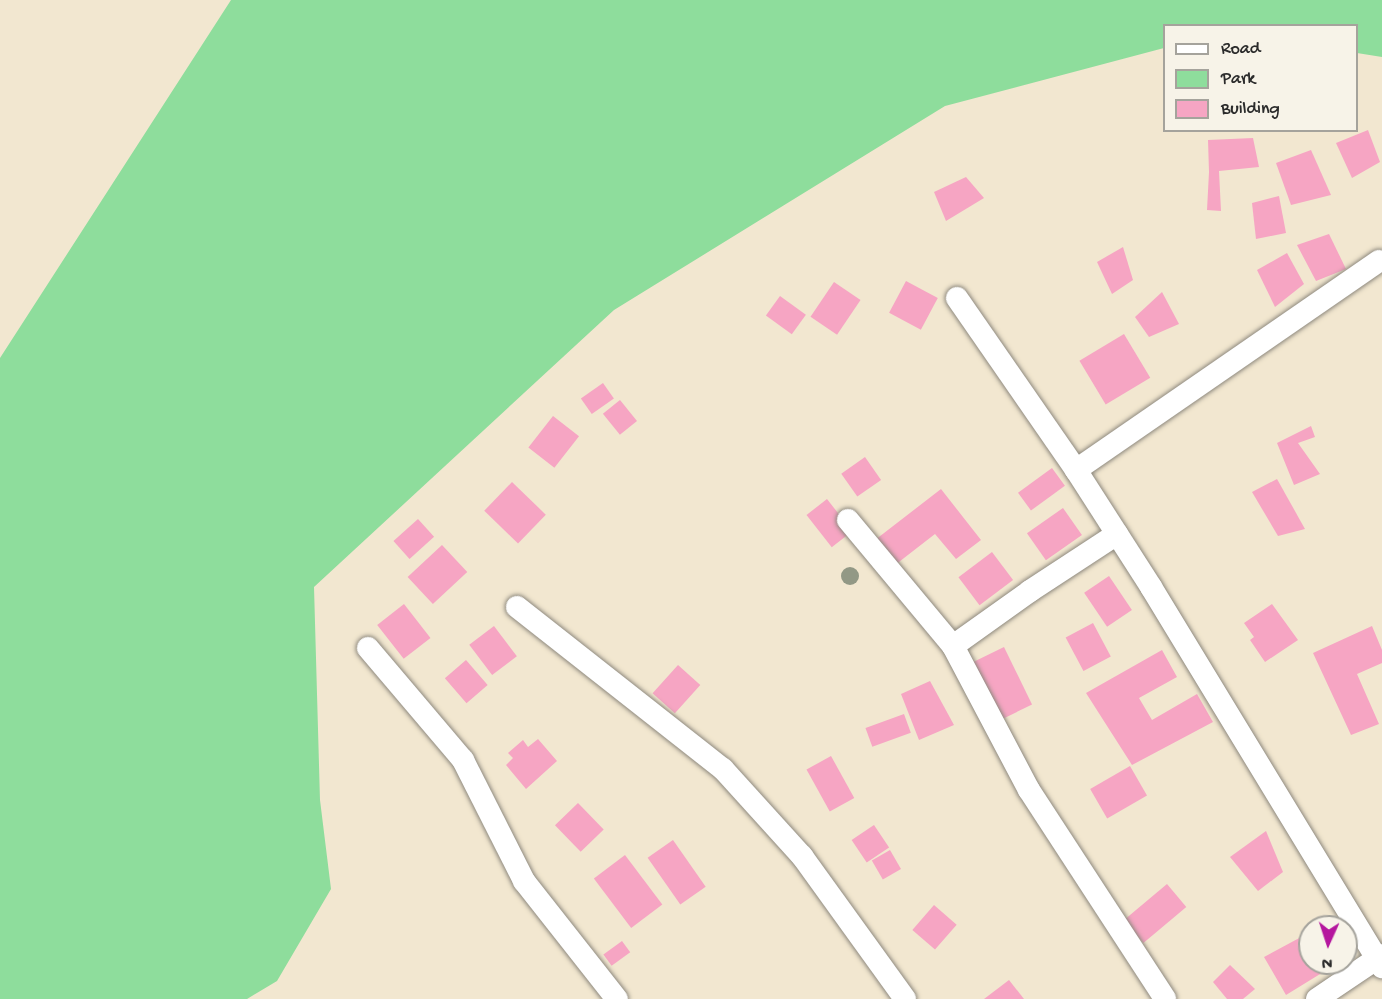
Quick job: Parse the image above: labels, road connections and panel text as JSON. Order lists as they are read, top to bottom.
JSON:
{
  "legend": ["Road", "Park", "Building"],
  "north": "bottom"
}
